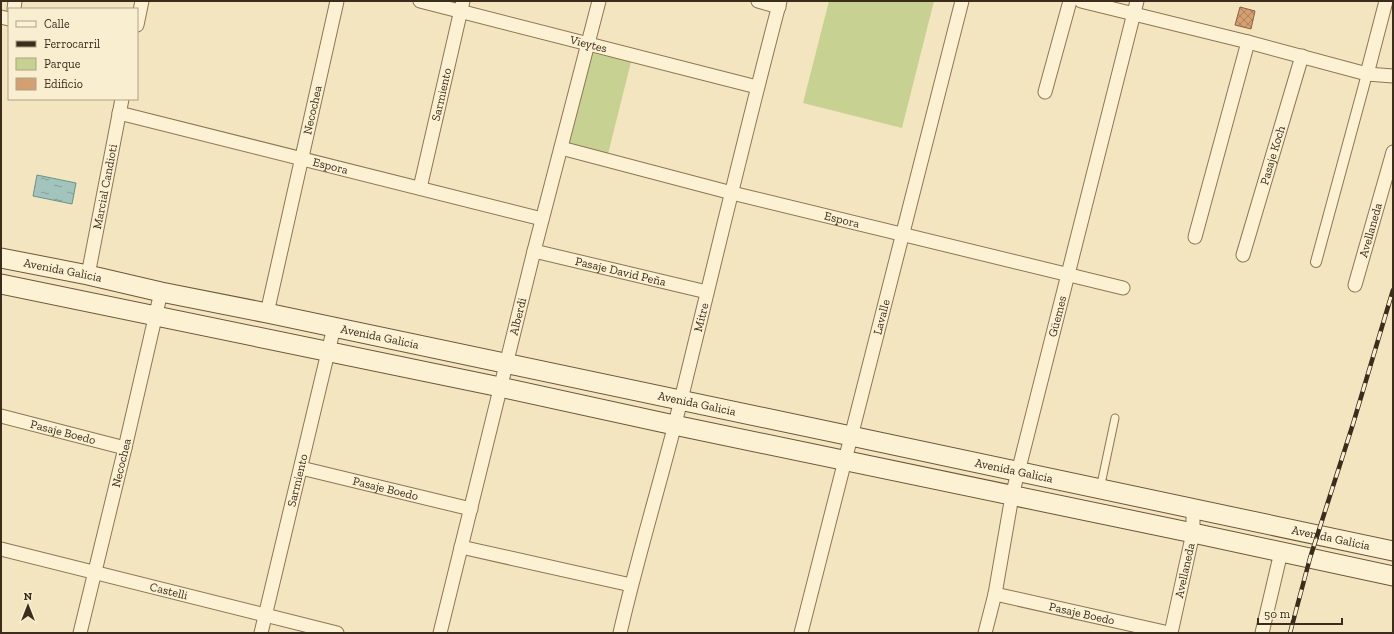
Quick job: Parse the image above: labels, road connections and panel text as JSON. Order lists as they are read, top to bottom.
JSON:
{
  "streets": {
    "main road": ["Avenida Galicia"],
    "street": [
      "Vieytes",
      "Sarmiento",
      "Necochea",
      "Pasaje Koch",
      "Espora",
      "Marcial Candioti",
      "Avellaneda",
      "Pasaje David Peña",
      "Alberdi",
      "Güemes",
      "Mitre",
      "Lavalle",
      "Pasaje Boedo",
      "Castelli"
    ]
  },
  "crossings": [
    ["Vieytes", "Sarmiento"],
    ["Vieytes", "Alberdi"],
    ["Vieytes", "Mitre"],
    ["Sarmiento", "Espora"],
    ["Sarmiento", "Avenida Galicia"],
    ["Sarmiento", "Pasaje Boedo"],
    ["Sarmiento", "Castelli"],
    ["Necochea", "Espora"],
    ["Necochea", "Avenida Galicia"],
    ["Necochea", "Pasaje Boedo"],
    ["Necochea", "Castelli"],
    ["Espora", "Marcial Candioti"],
    ["Espora", "Alberdi"],
    ["Espora", "Güemes"],
    ["Espora", "Mitre"],
    ["Espora", "Lavalle"],
    ["Marcial Candioti", "Avenida Galicia"],
    ["Avellaneda", "Avenida Galicia"],
    ["Avellaneda", "Pasaje Boedo"],
    ["Avenida Galicia", "Alberdi"],
    ["Avenida Galicia", "Güemes"],
    ["Avenida Galicia", "Mitre"],
    ["Avenida Galicia", "Lavalle"],
    ["Pasaje David Peña", "Alberdi"],
    ["Pasaje David Peña", "Mitre"],
    ["Alberdi", "Pasaje Boedo"],
    ["Güemes", "Pasaje Boedo"]
  ],
  "legend": [
    "Calle",
    "Ferrocarril",
    "Parque",
    "Edificio"
  ],
  "scale_bar": "50 m",
  "north": "top"
}
